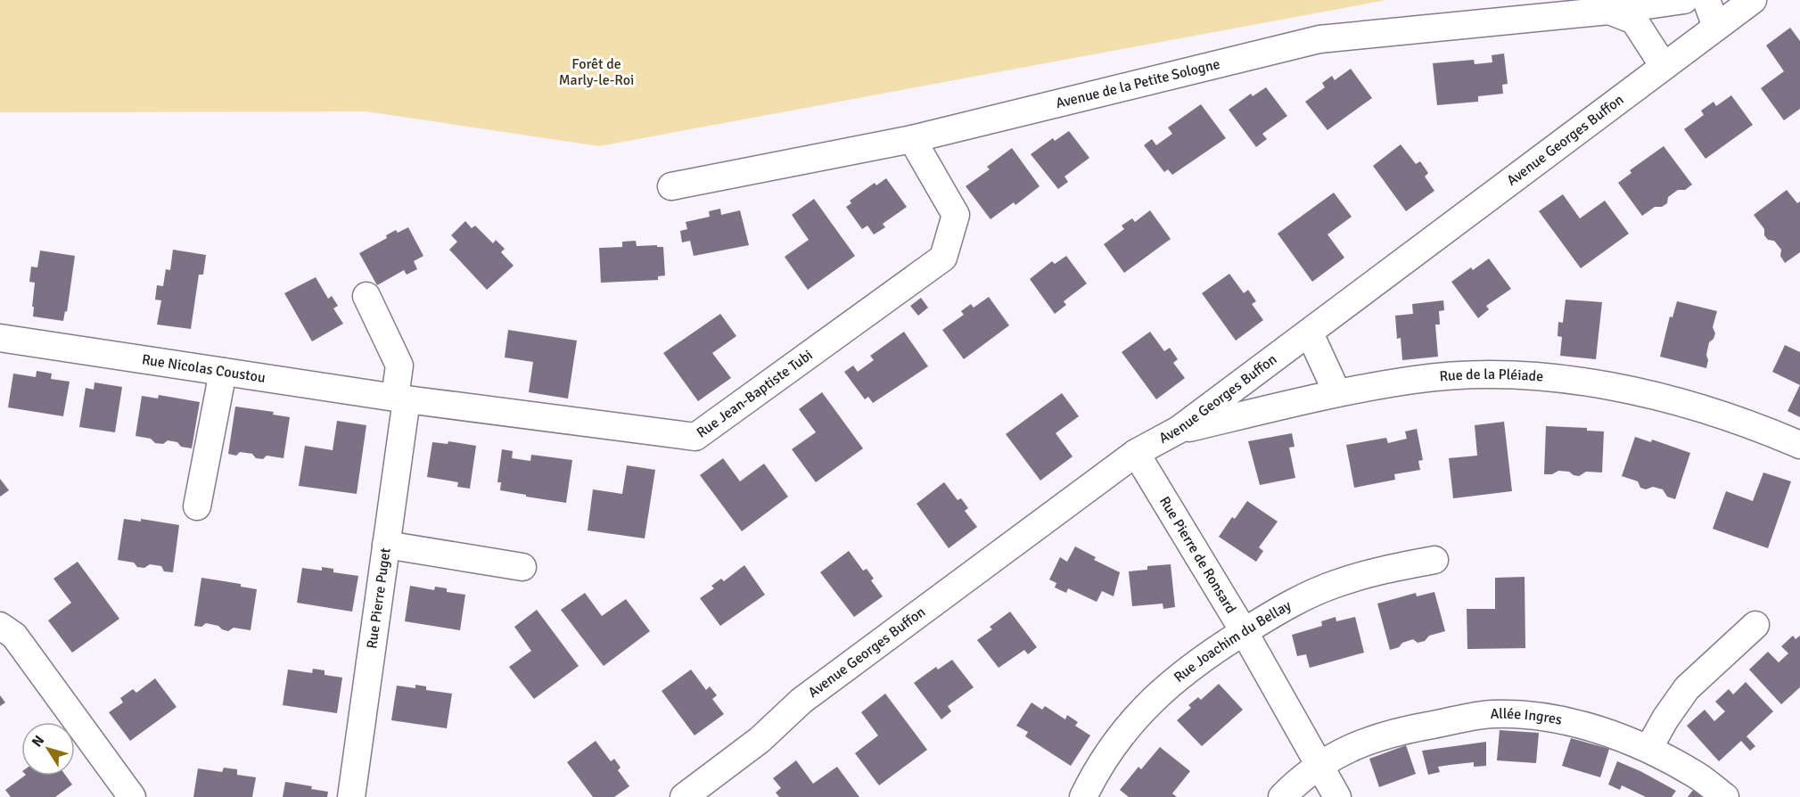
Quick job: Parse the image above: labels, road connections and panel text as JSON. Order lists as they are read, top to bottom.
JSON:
{
  "streets": {
    "street": [
      "Avenue de la Petite Sologne",
      "Avenue Georges Buffon",
      "Rue Nicolas Coustou",
      "Rue de la Pléiade",
      "Rue Jean-Baptiste Tubi",
      "Rue Pierre de Ronsard",
      "Rue Pierre Puget",
      "Rue Joachim du Bellay",
      "Allée Ingres"
    ]
  },
  "crossings": [
    ["Avenue de la Petite Sologne", "Avenue Georges Buffon"],
    ["Avenue de la Petite Sologne", "Rue Jean-Baptiste Tubi"],
    ["Avenue Georges Buffon", "Rue de la Pléiade"],
    ["Avenue Georges Buffon", "Rue Pierre de Ronsard"],
    ["Rue Nicolas Coustou", "Rue Jean-Baptiste Tubi"],
    ["Rue Nicolas Coustou", "Rue Pierre Puget"],
    ["Rue Jean-Baptiste Tubi", "Rue Pierre Puget"],
    ["Rue Pierre de Ronsard", "Rue Joachim du Bellay"],
    ["Rue Pierre de Ronsard", "Allée Ingres"]
  ],
  "parks": ["Forêt de Marly-le-Roi"],
  "north": "top left"
}
